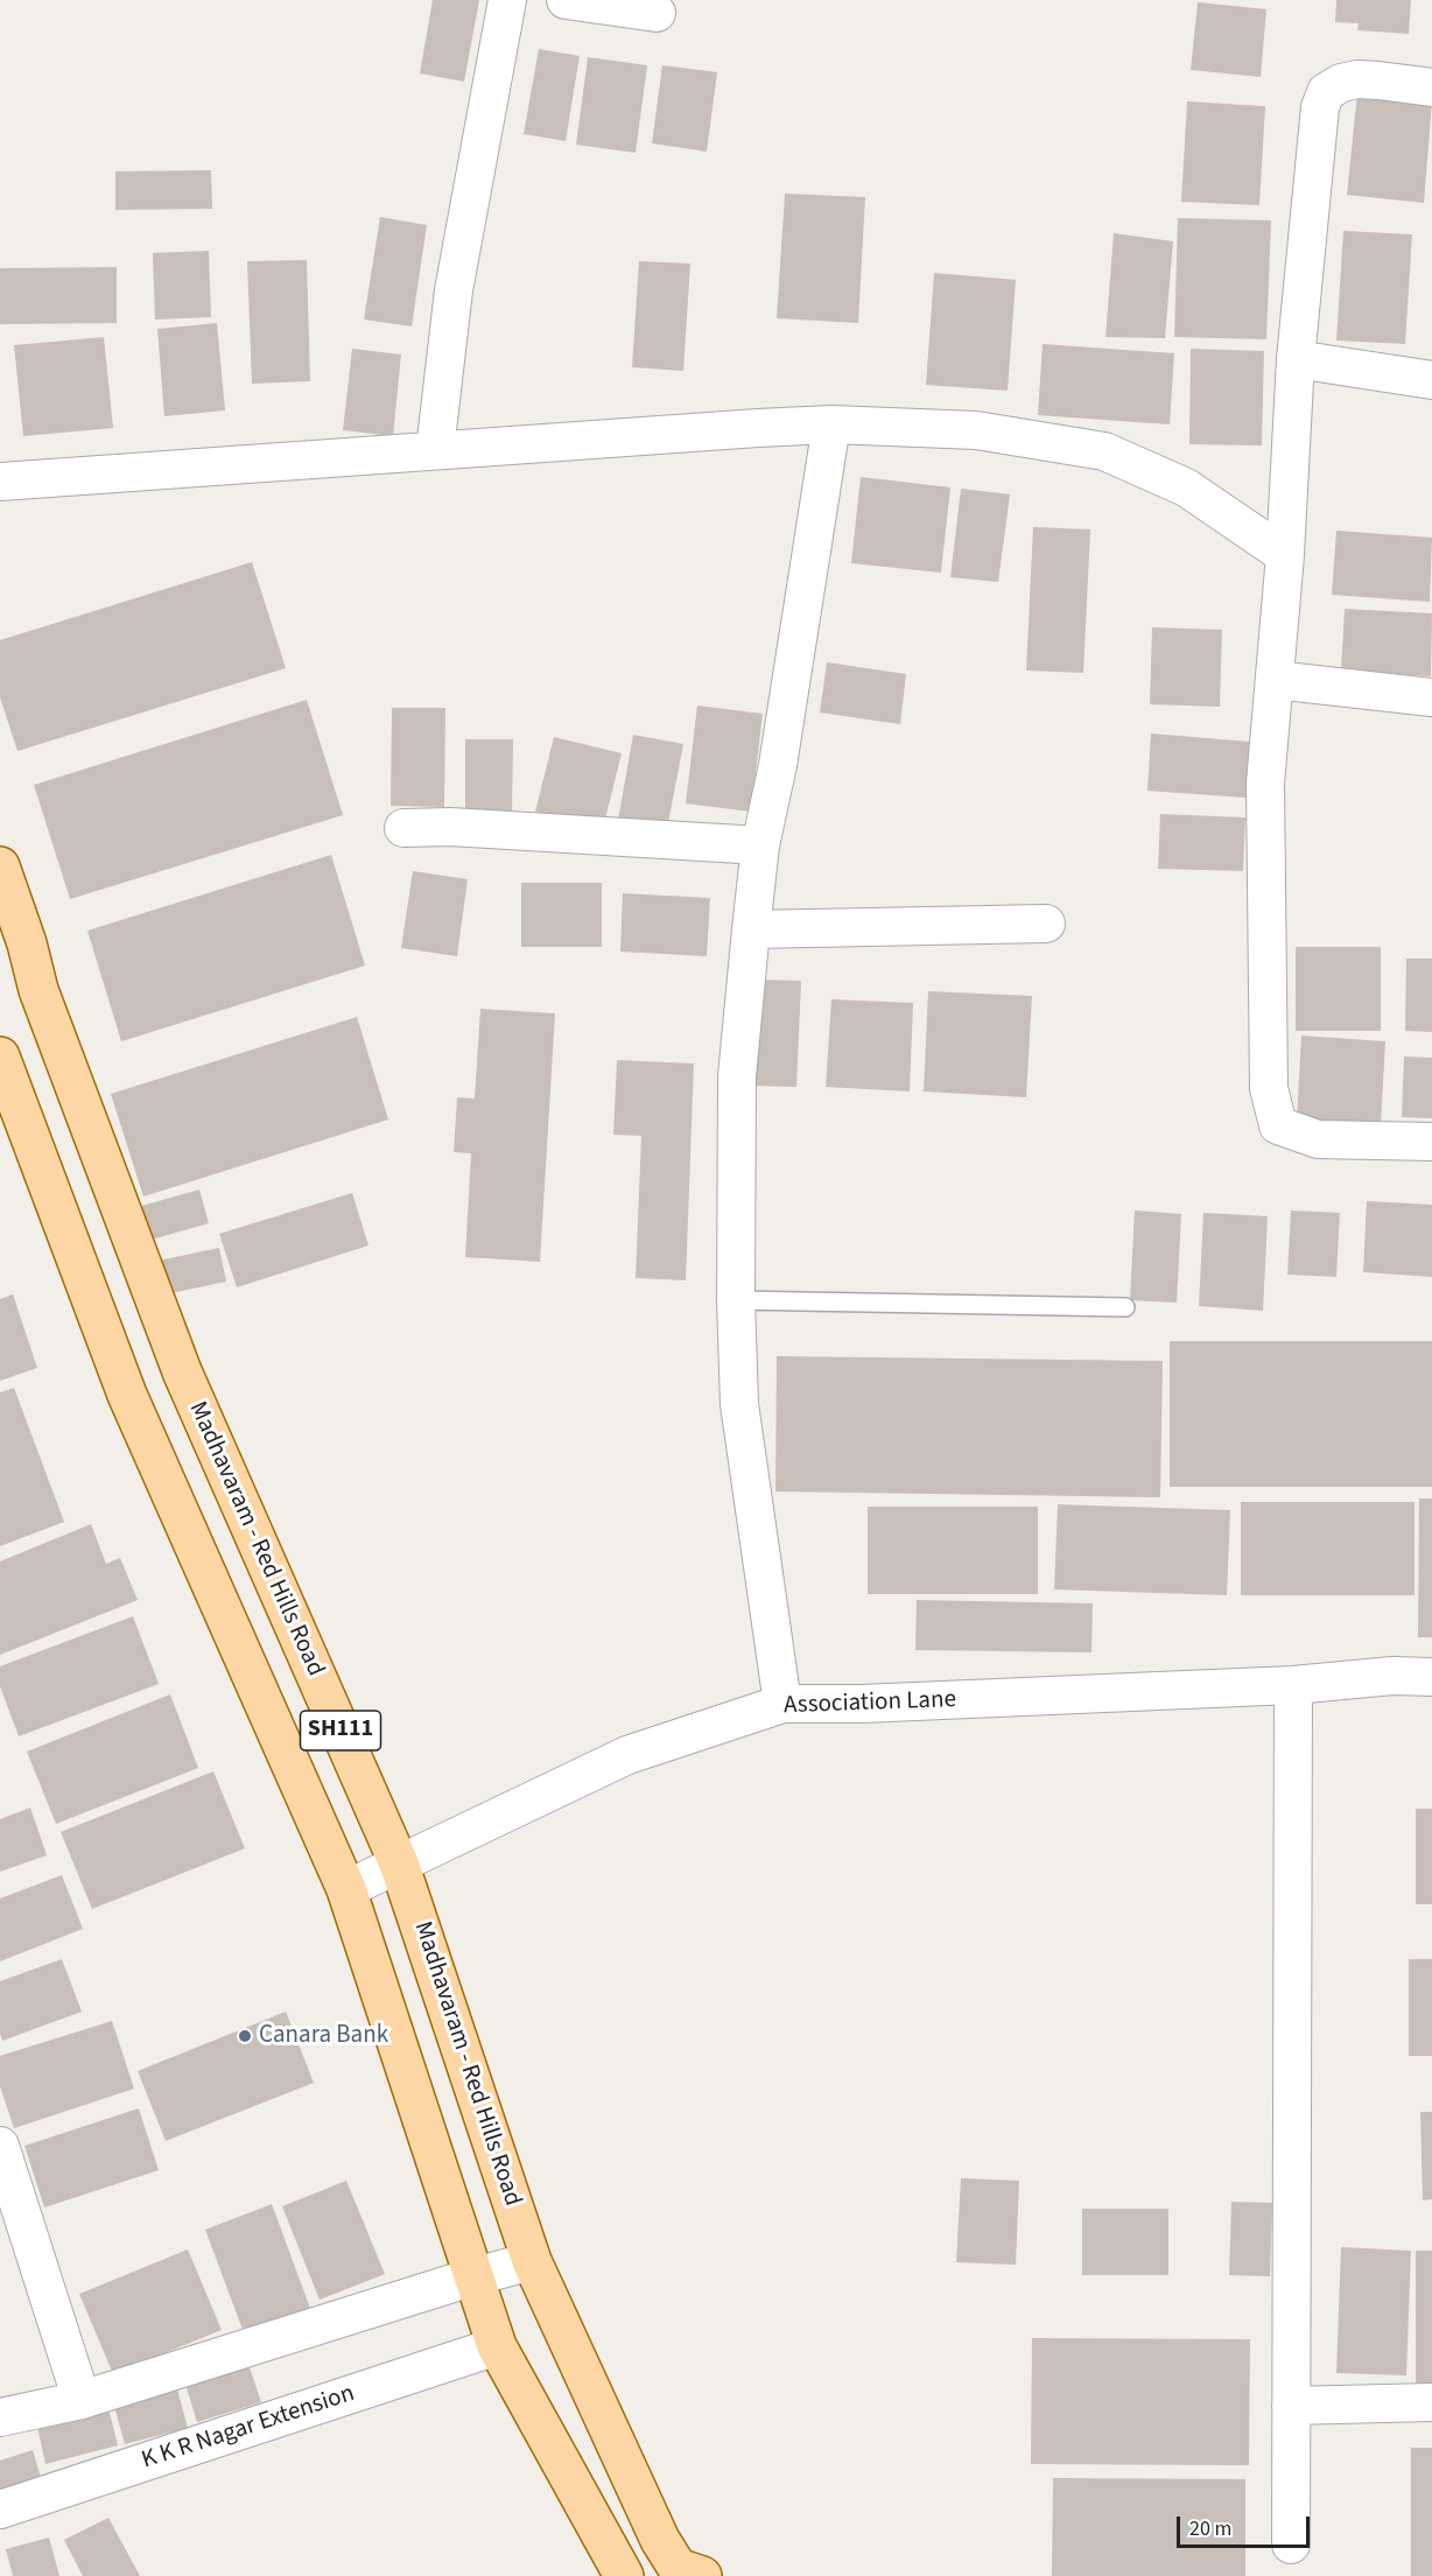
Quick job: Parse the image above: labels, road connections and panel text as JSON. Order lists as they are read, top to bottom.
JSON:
{
  "streets": {
    "main road": ["Madhavaram - Red Hills Road", "SH111"],
    "street": ["Association Lane", "K K R Nagar Extension"]
  },
  "crossings": [
    ["Madhavaram - Red Hills Road", "Association Lane"],
    ["Association Lane", "SH111"],
    ["SH111", "K K R Nagar Extension"]
  ],
  "places": ["Canara Bank"],
  "scale_bar": "20 m"
}
